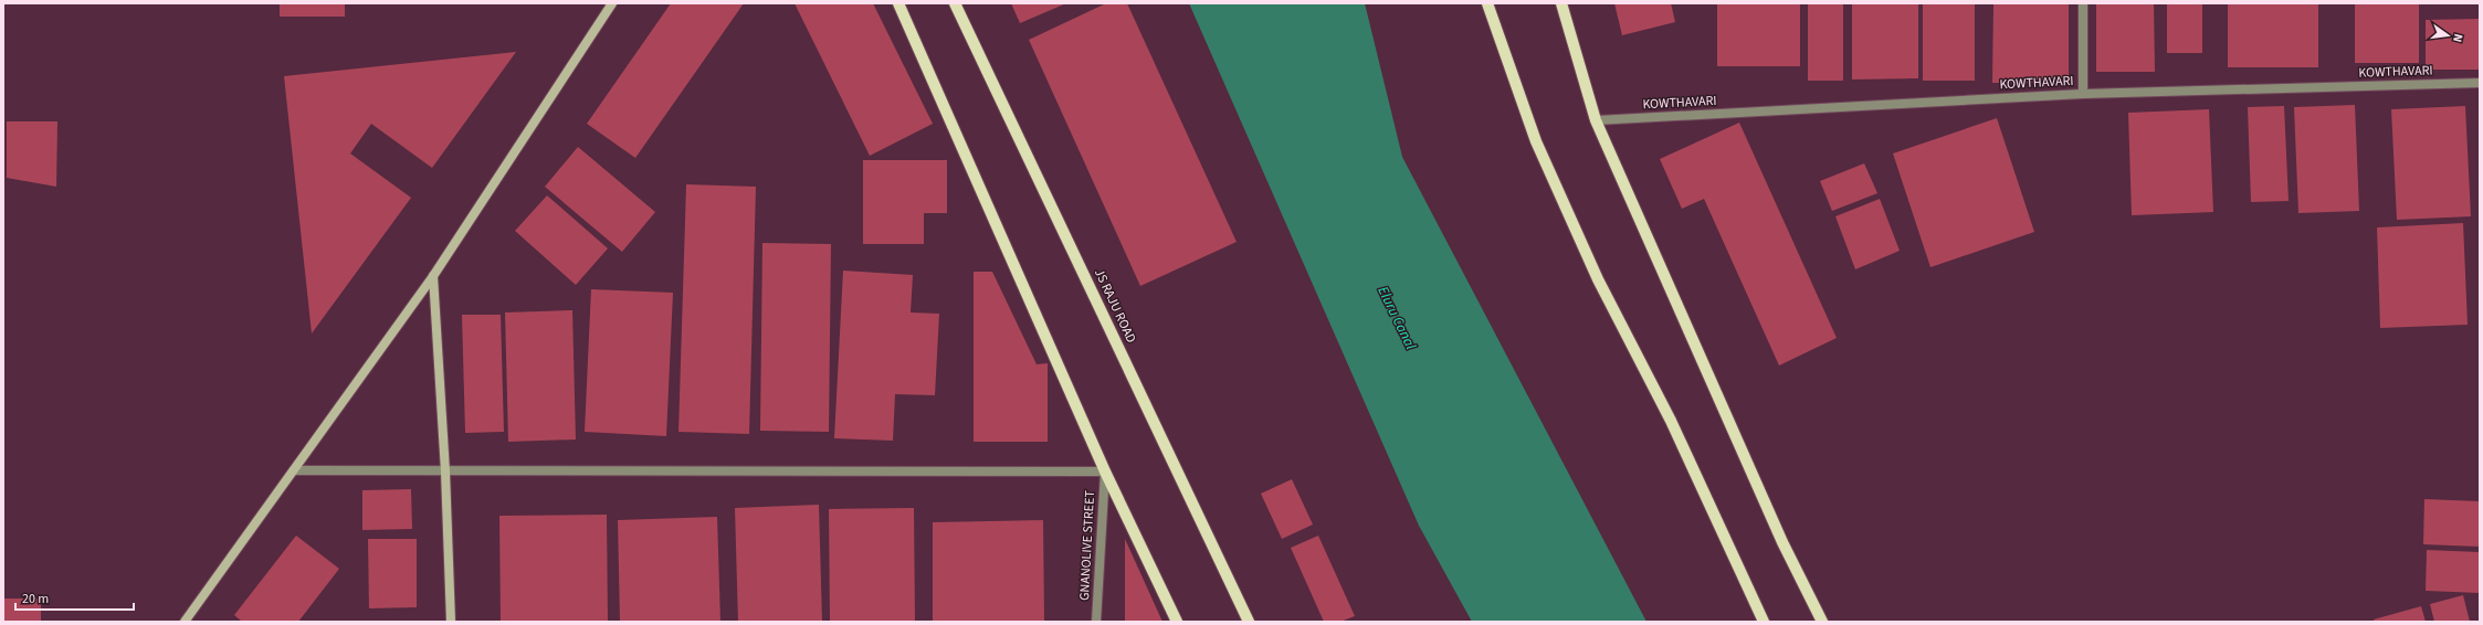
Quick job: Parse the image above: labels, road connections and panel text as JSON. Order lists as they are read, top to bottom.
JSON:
{
  "streets": {
    "main road": ["JS RAJU ROAD"],
    "street": ["KOWTHAVARI", "GNANOLIVE STREET"]
  },
  "water": ["Eluru Canal"],
  "scale_bar": "20 m",
  "north": "right"
}
